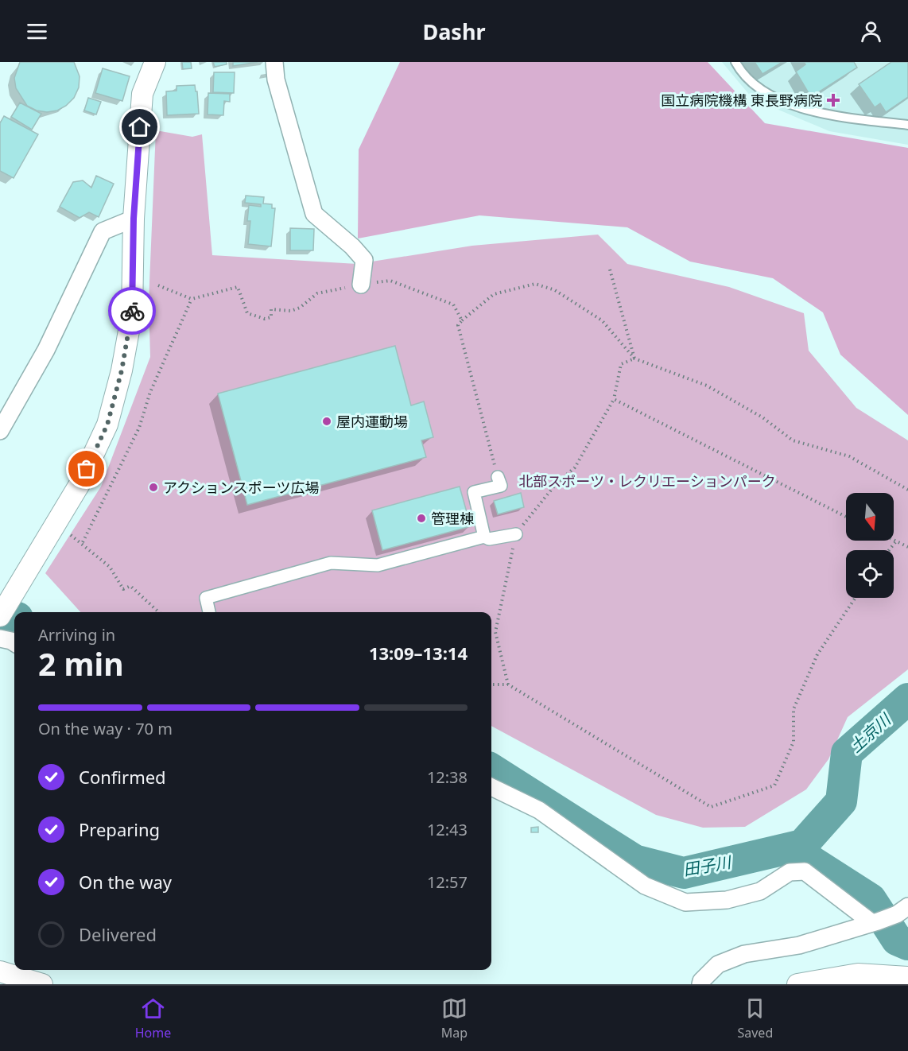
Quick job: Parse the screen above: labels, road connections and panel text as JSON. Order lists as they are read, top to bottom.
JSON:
{
  "water": ["土京川", "田子川"],
  "parks": ["北部スポーツ・レクリエーションパーク"],
  "places": {
    "health": ["国立病院機構 東長野病院"],
    "other": ["屋内運動場", "アクションスポーツ広場", "管理棟"]
  },
  "north": "bottom",
  "page": {
    "header": "Dashr",
    "heading": ["2 min", "Arriving in", "13:09–13:14"],
    "bar": "On the way · 70 m",
    "list": [
      ["Confirmed", "12:38"],
      ["Preparing", "12:43"],
      ["On the way", "12:57"],
      "Delivered"
    ],
    "tabs": ["Home", "Map", "Saved"]
  }
}
